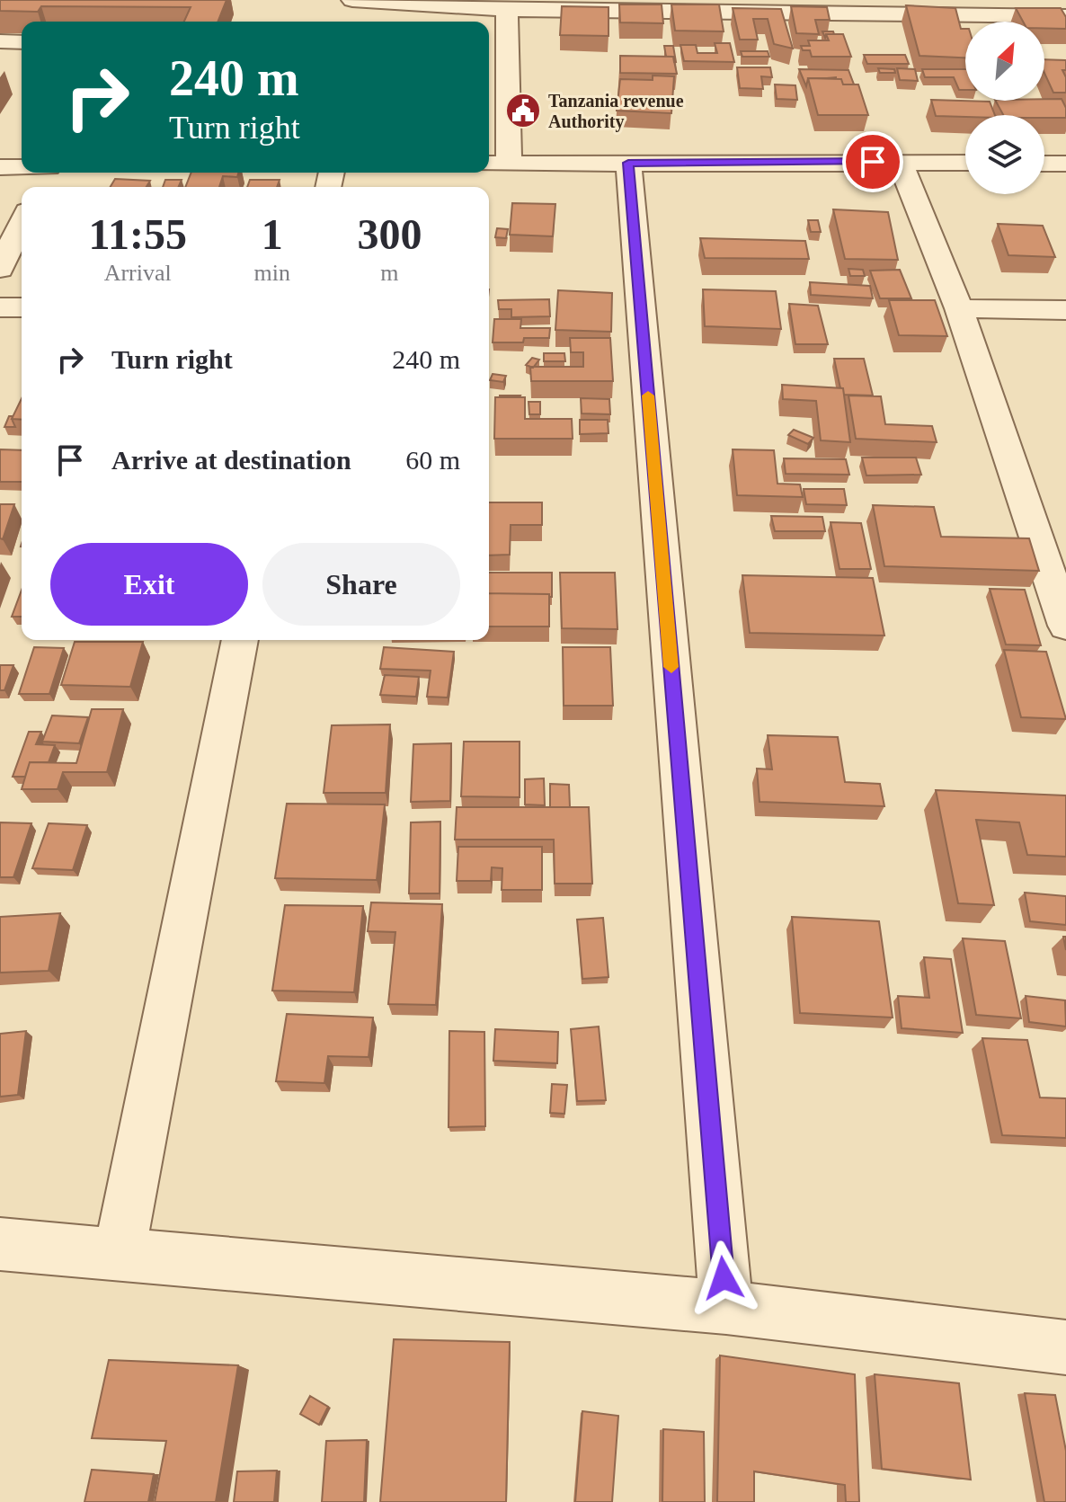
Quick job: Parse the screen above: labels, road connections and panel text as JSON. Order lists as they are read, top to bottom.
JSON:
{
  "places": {
    "public building": ["Tanzania revenue Authority"]
  },
  "north": "top right",
  "page": {
    "turn": ["240 m", "Turn right"],
    "eta": [
      "11:55",
      "Arrival",
      "1",
      "min",
      "300",
      "m"
    ],
    "list": [
      {
        "name": "Turn right",
        "value": "240 m"
      },
      {
        "name": "Arrive at destination",
        "value": "60 m"
      }
    ],
    "buttons": ["Exit", "Share"]
  }
}
